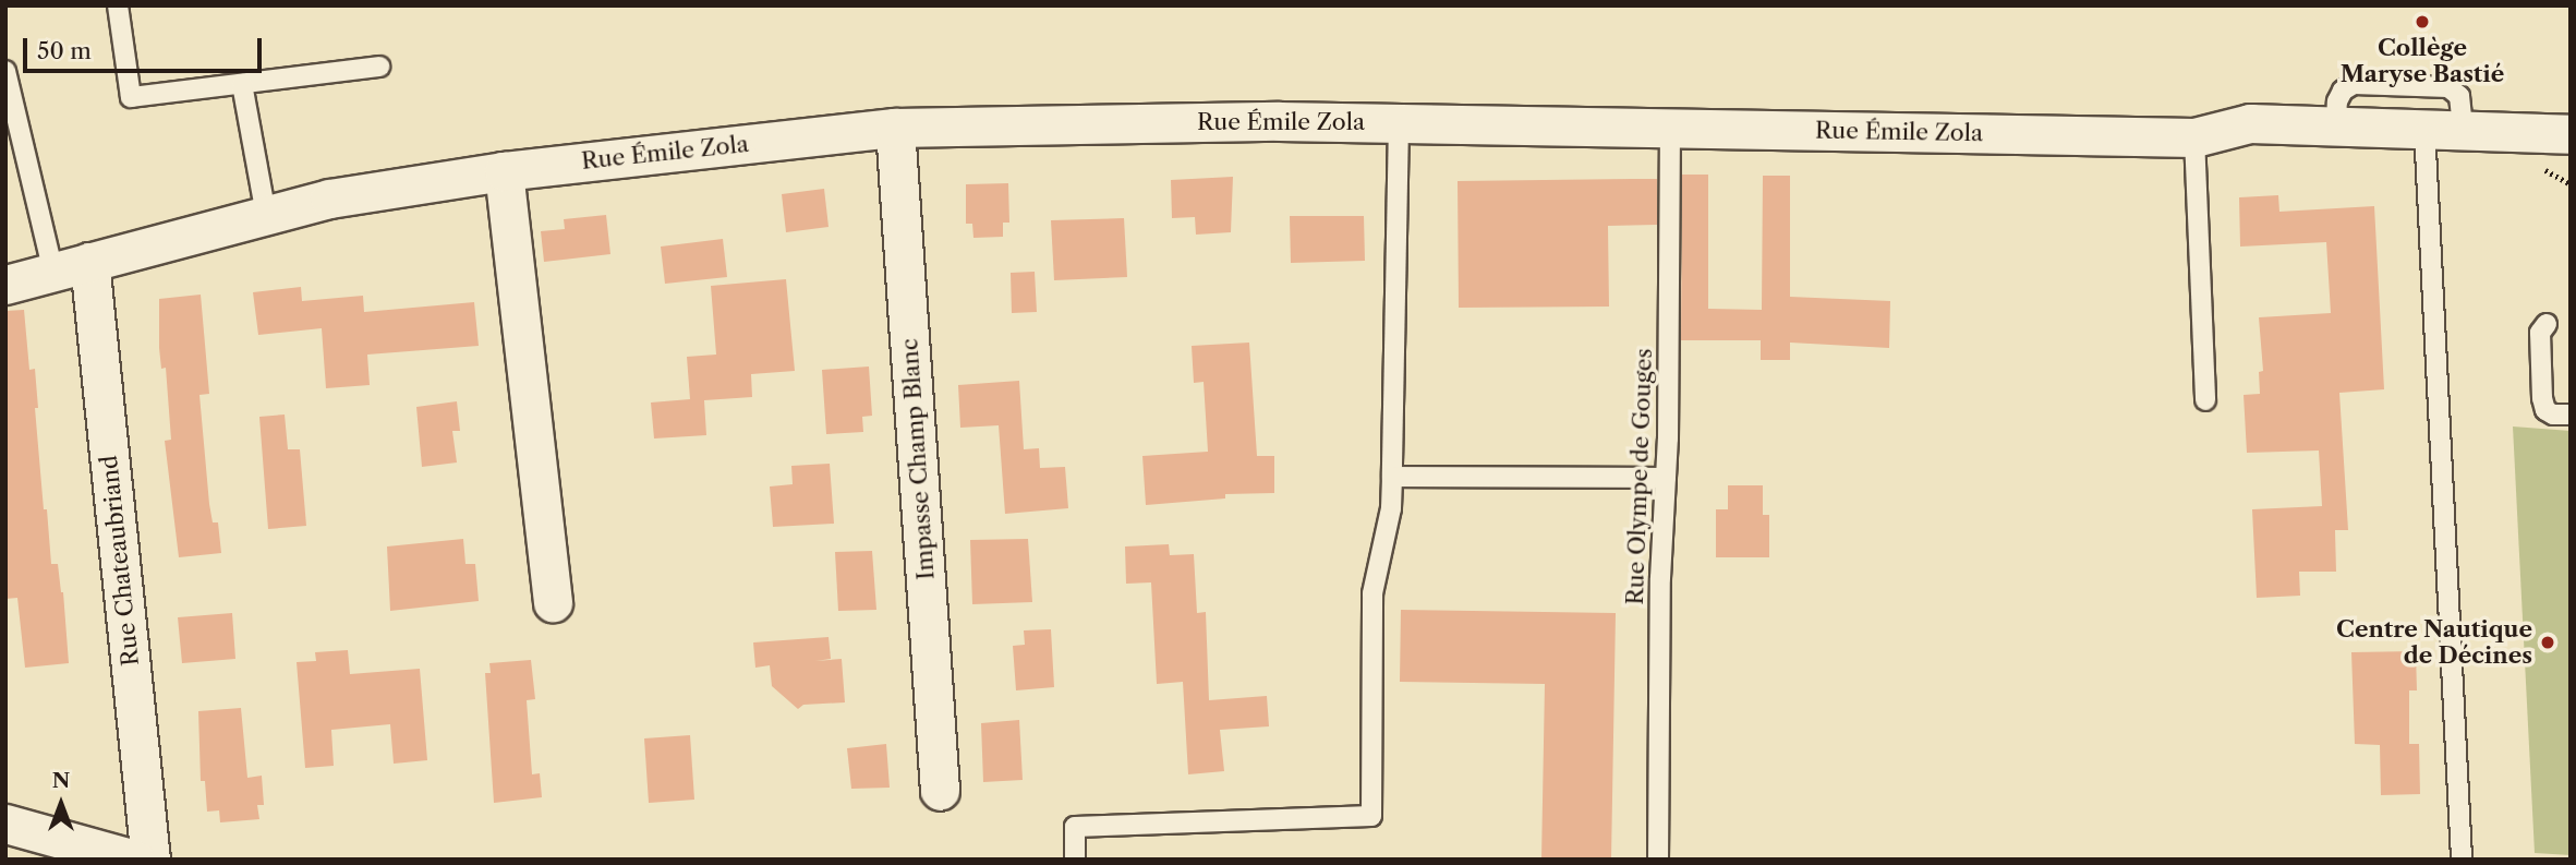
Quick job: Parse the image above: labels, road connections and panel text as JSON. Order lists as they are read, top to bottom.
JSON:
{
  "streets": {
    "street": ["Rue Émile Zola", "Impasse Champ Blanc", "Rue Chateaubriand"],
    "lane": ["Rue Olympe de Gouges"]
  },
  "crossings": [
    ["Rue Émile Zola", "Impasse Champ Blanc"],
    ["Rue Émile Zola", "Rue Olympe de Gouges"],
    ["Rue Émile Zola", "Rue Chateaubriand"]
  ],
  "places": ["Collège Maryse Bastié", "Centre Nautique de Décines"],
  "scale_bar": "50 m",
  "north": "top"
}
